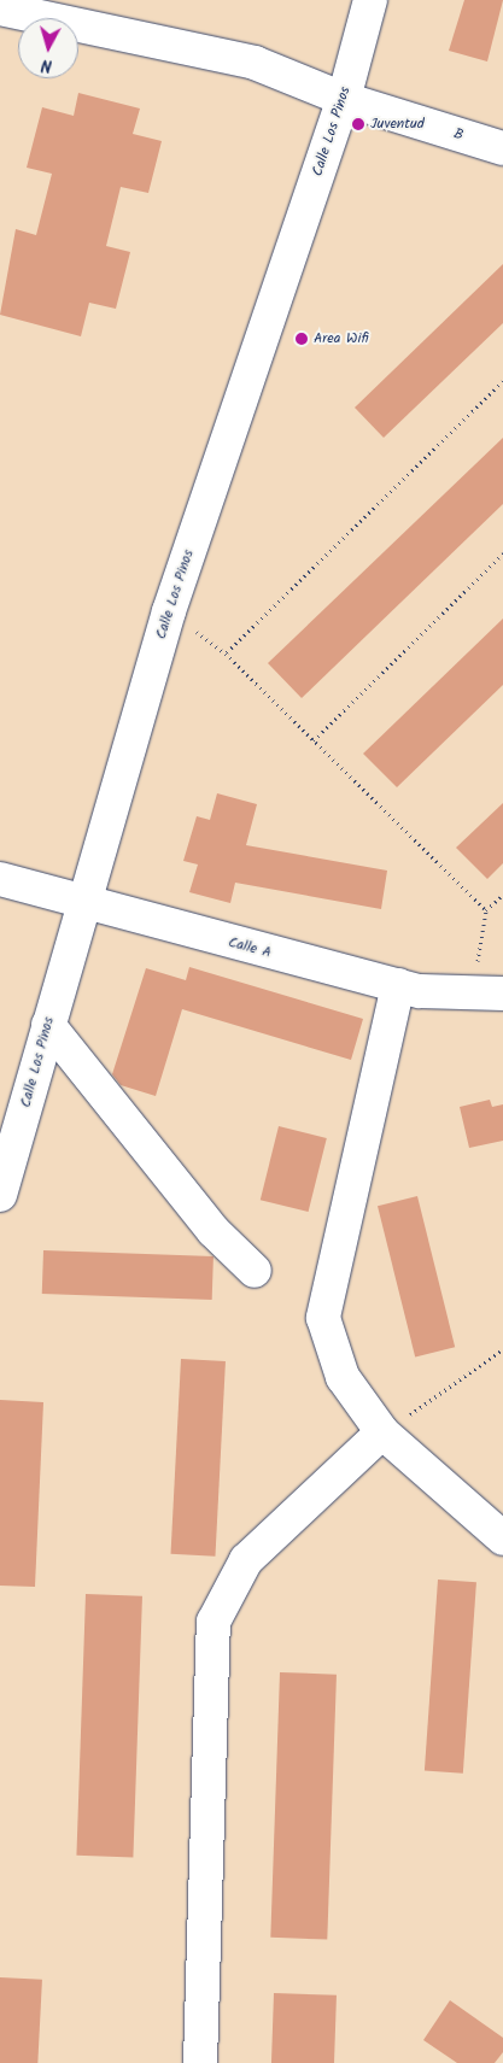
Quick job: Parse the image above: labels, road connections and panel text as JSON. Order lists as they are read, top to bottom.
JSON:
{
  "streets": {
    "street": ["Calle Los Pinos", "B", "Calle A"]
  },
  "crossings": [
    ["Calle Los Pinos", "B"],
    ["Calle Los Pinos", "Calle A"]
  ],
  "places": ["Juventud", "Area Wifi"],
  "north": "bottom"
}
